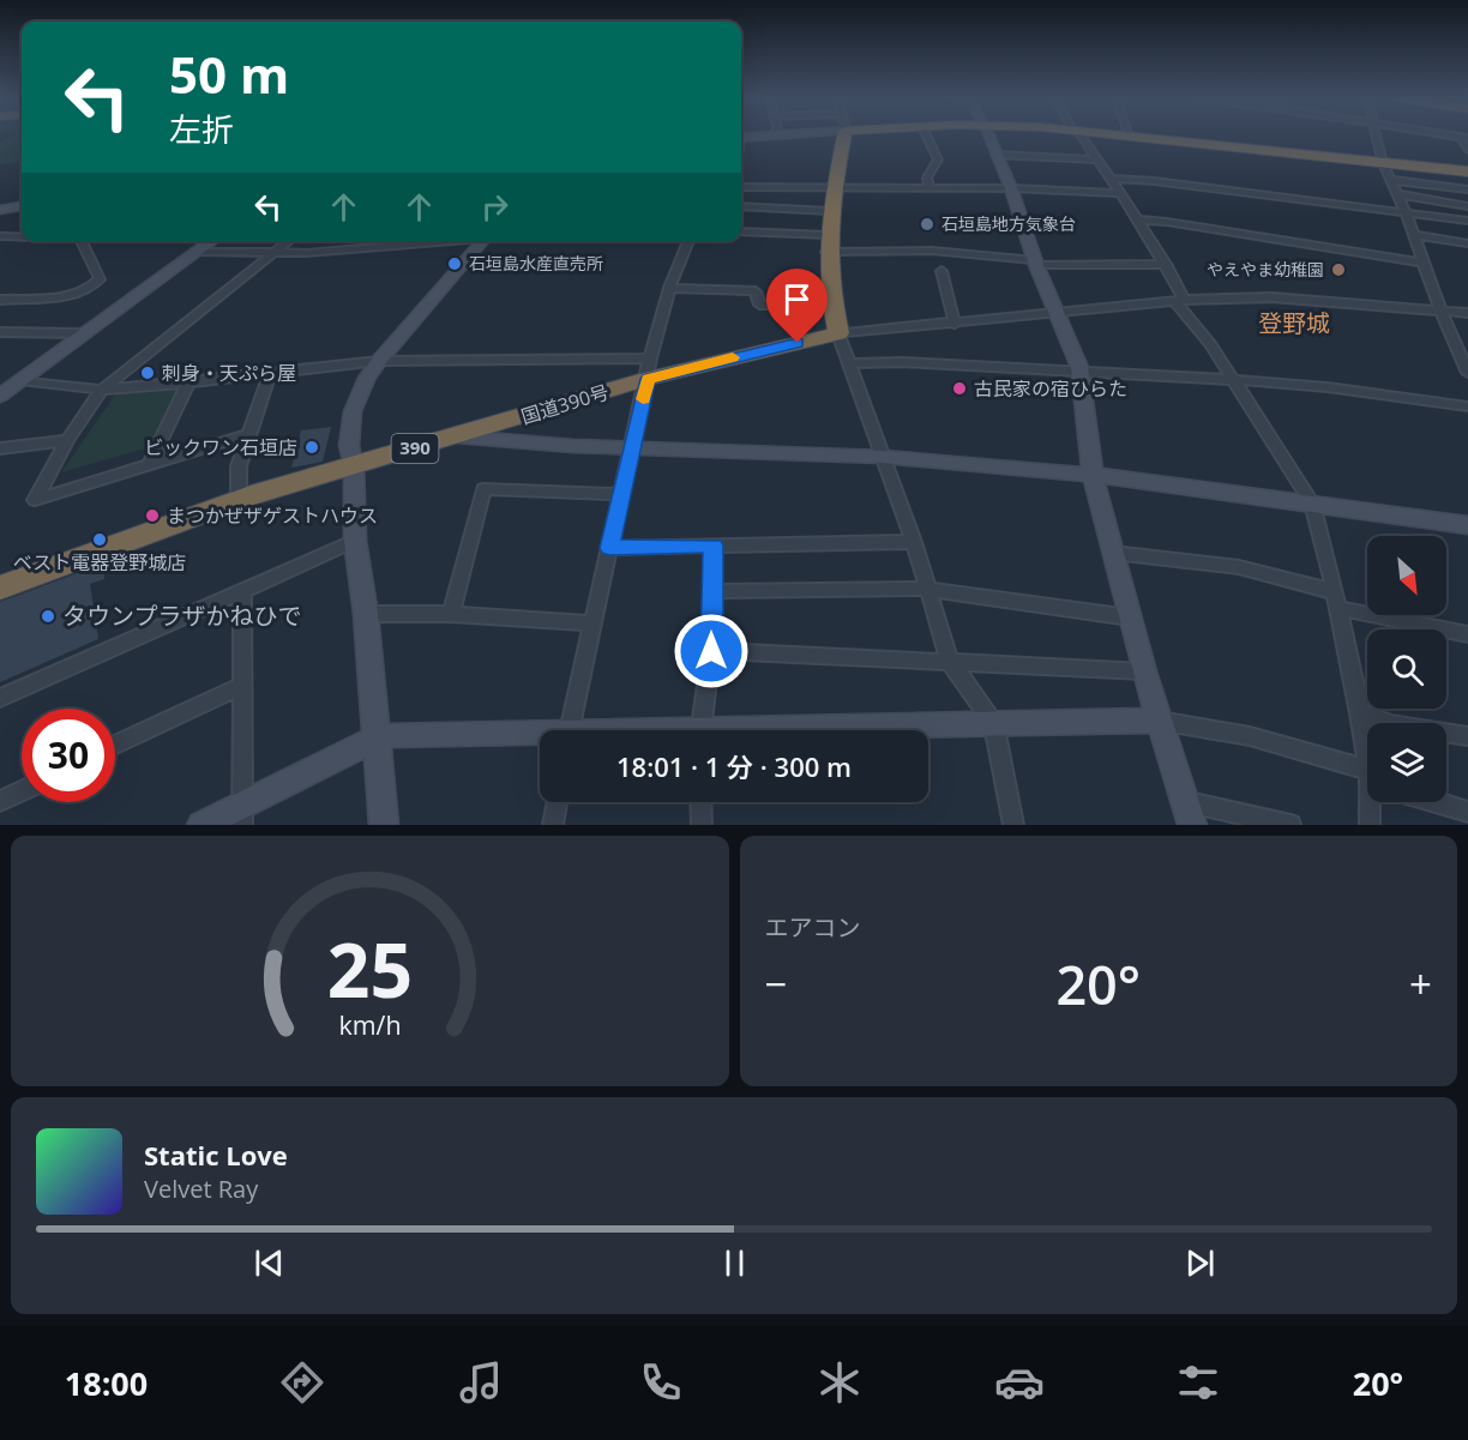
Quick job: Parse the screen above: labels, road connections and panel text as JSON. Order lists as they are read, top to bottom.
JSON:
{
  "streets": {
    "highway": ["国道390号", "390"]
  },
  "districts": ["登野城"],
  "places": [
    "石垣島地方気象台",
    "石垣島水産直売所",
    "やえやま幼稚園",
    "刺身・天ぷら屋",
    "古民家の宿ひらた",
    "ビックワン石垣店",
    "まつかぜザゲストハウス",
    "ベスト電器登野城店",
    "タウンプラザかねひで"
  ],
  "north": "bottom right",
  "page": {
    "turn": ["50 m", "左折"],
    "limit": "30",
    "trip": "18:01 · 1 分 · 300 m",
    "tile": "エアコン",
    "heat": ["−", "20°", "+"],
    "song": ["Static Love", "Velvet Ray"],
    "tabs": ["18:00", "20°"],
    "gauge": ["25", "km/h"]
  }
}
